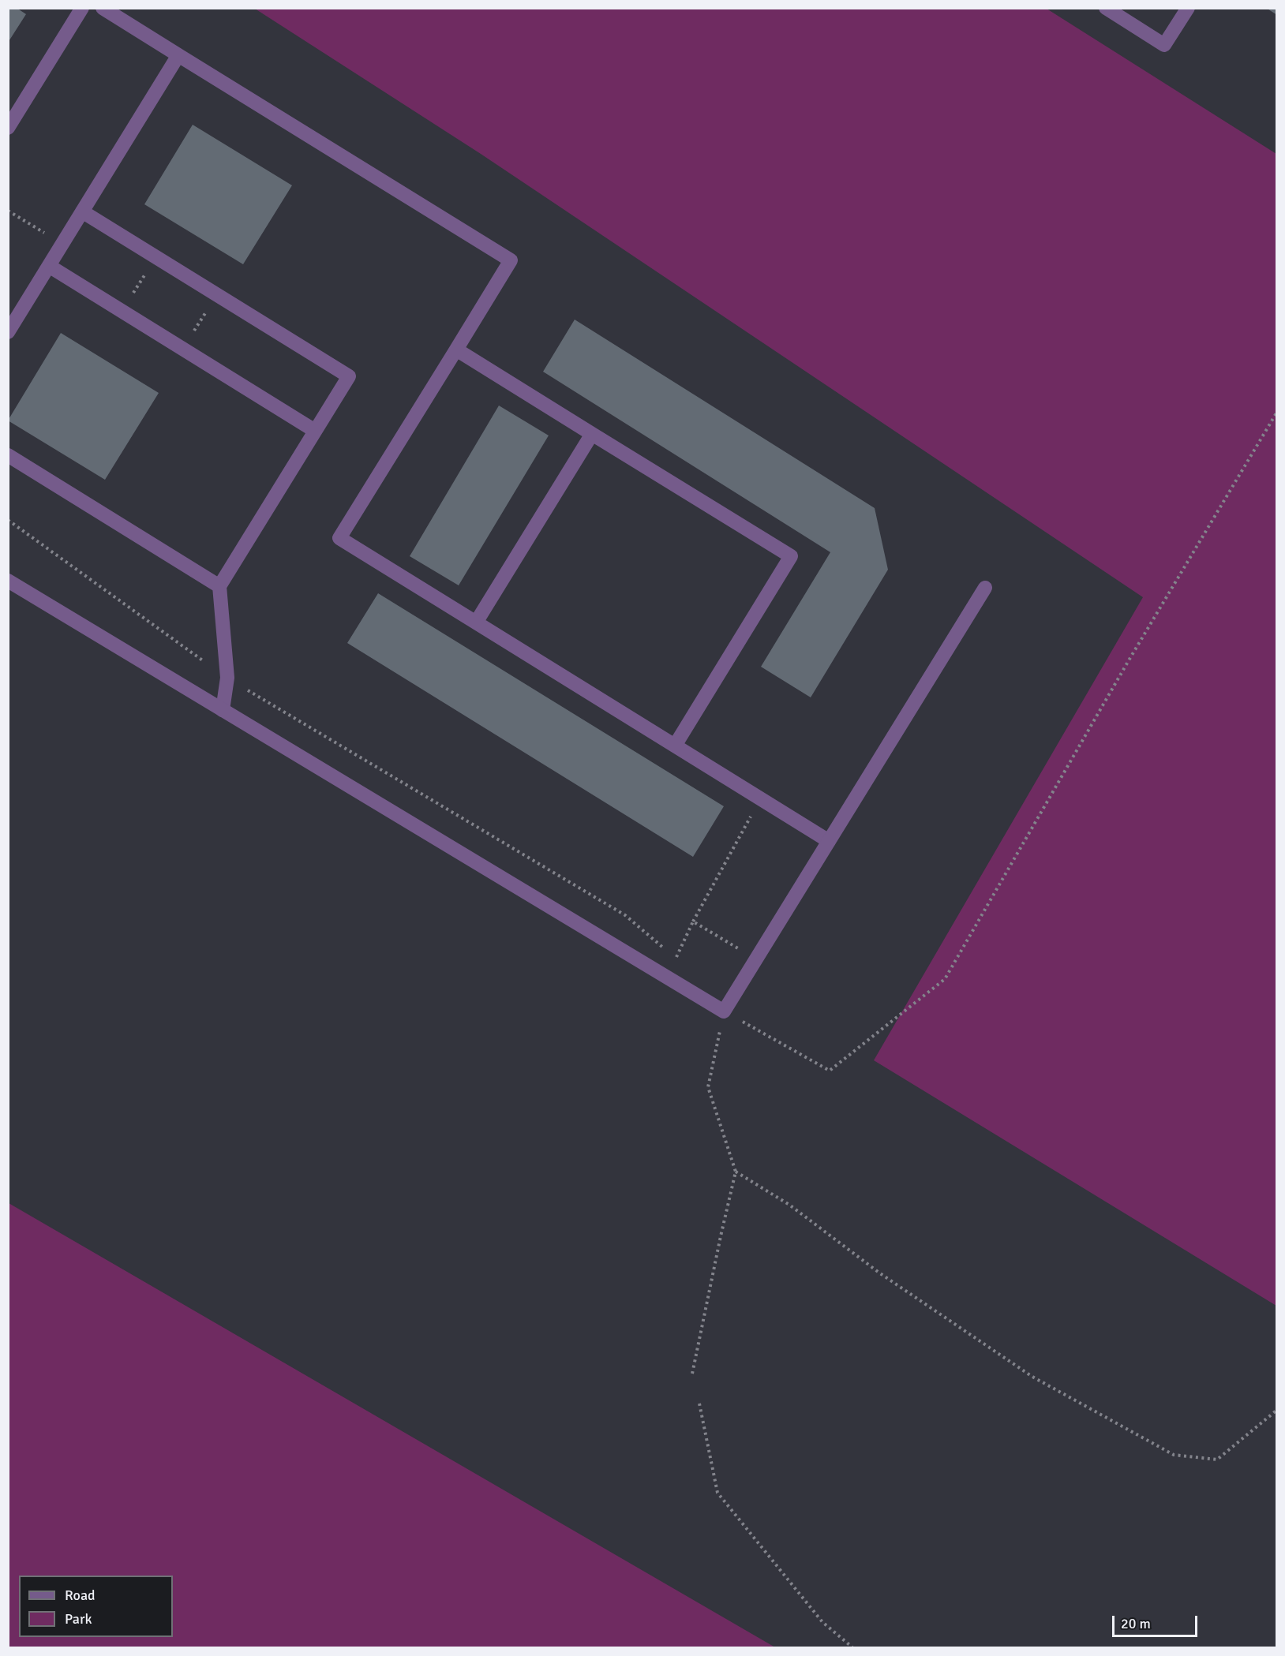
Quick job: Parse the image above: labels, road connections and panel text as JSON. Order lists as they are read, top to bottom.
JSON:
{
  "legend": ["Road", "Park"],
  "scale_bar": "20 m"
}
